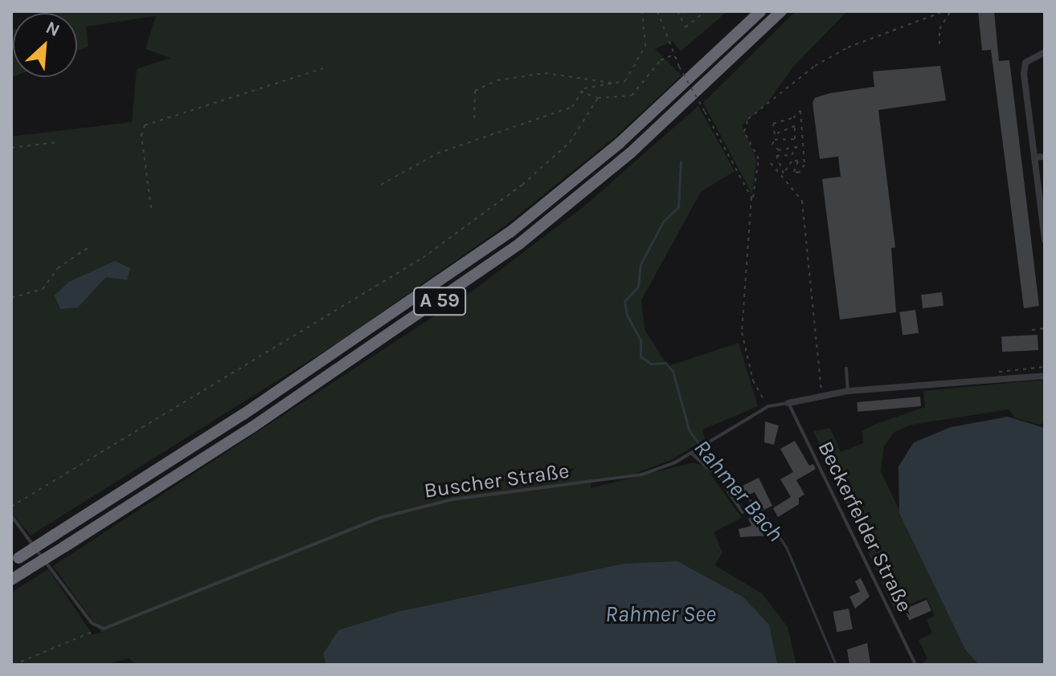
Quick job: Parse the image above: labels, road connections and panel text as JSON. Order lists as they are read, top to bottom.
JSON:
{
  "streets": {
    "highway": ["A 59"],
    "street": ["Buscher Straße"],
    "lane": ["Beckerfelder Straße"]
  },
  "crossings": [
    ["Buscher Straße", "Beckerfelder Straße"]
  ],
  "water": ["Rahmer Bach", "Rahmer See"],
  "north": "top right"
}
